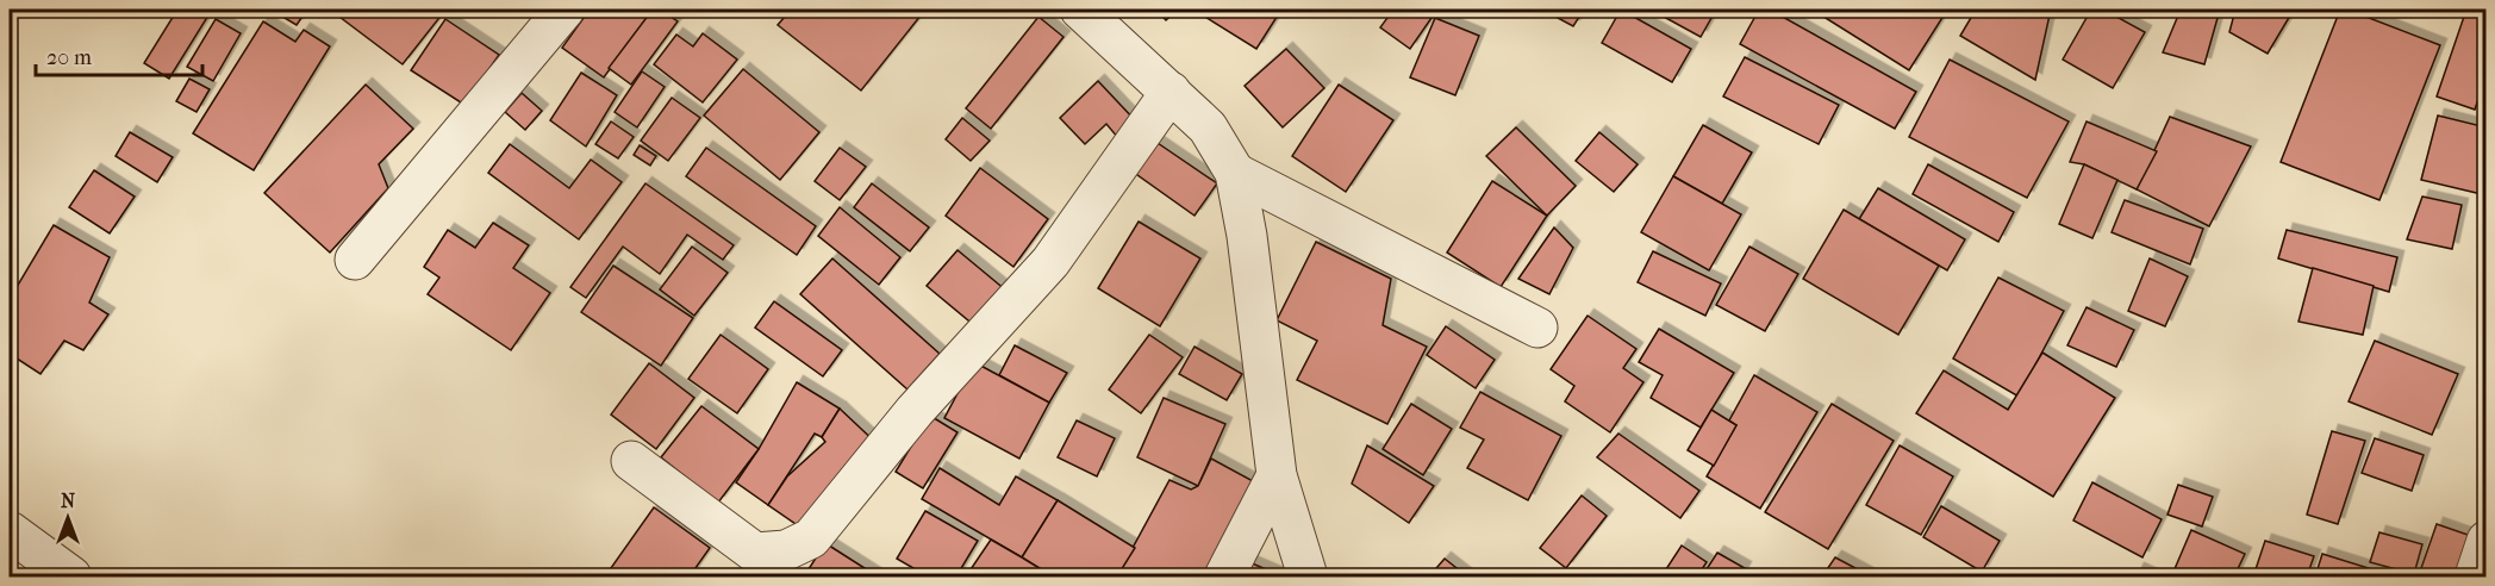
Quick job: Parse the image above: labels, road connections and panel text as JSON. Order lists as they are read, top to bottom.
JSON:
{
  "scale_bar": "20 m",
  "north": "top"
}
